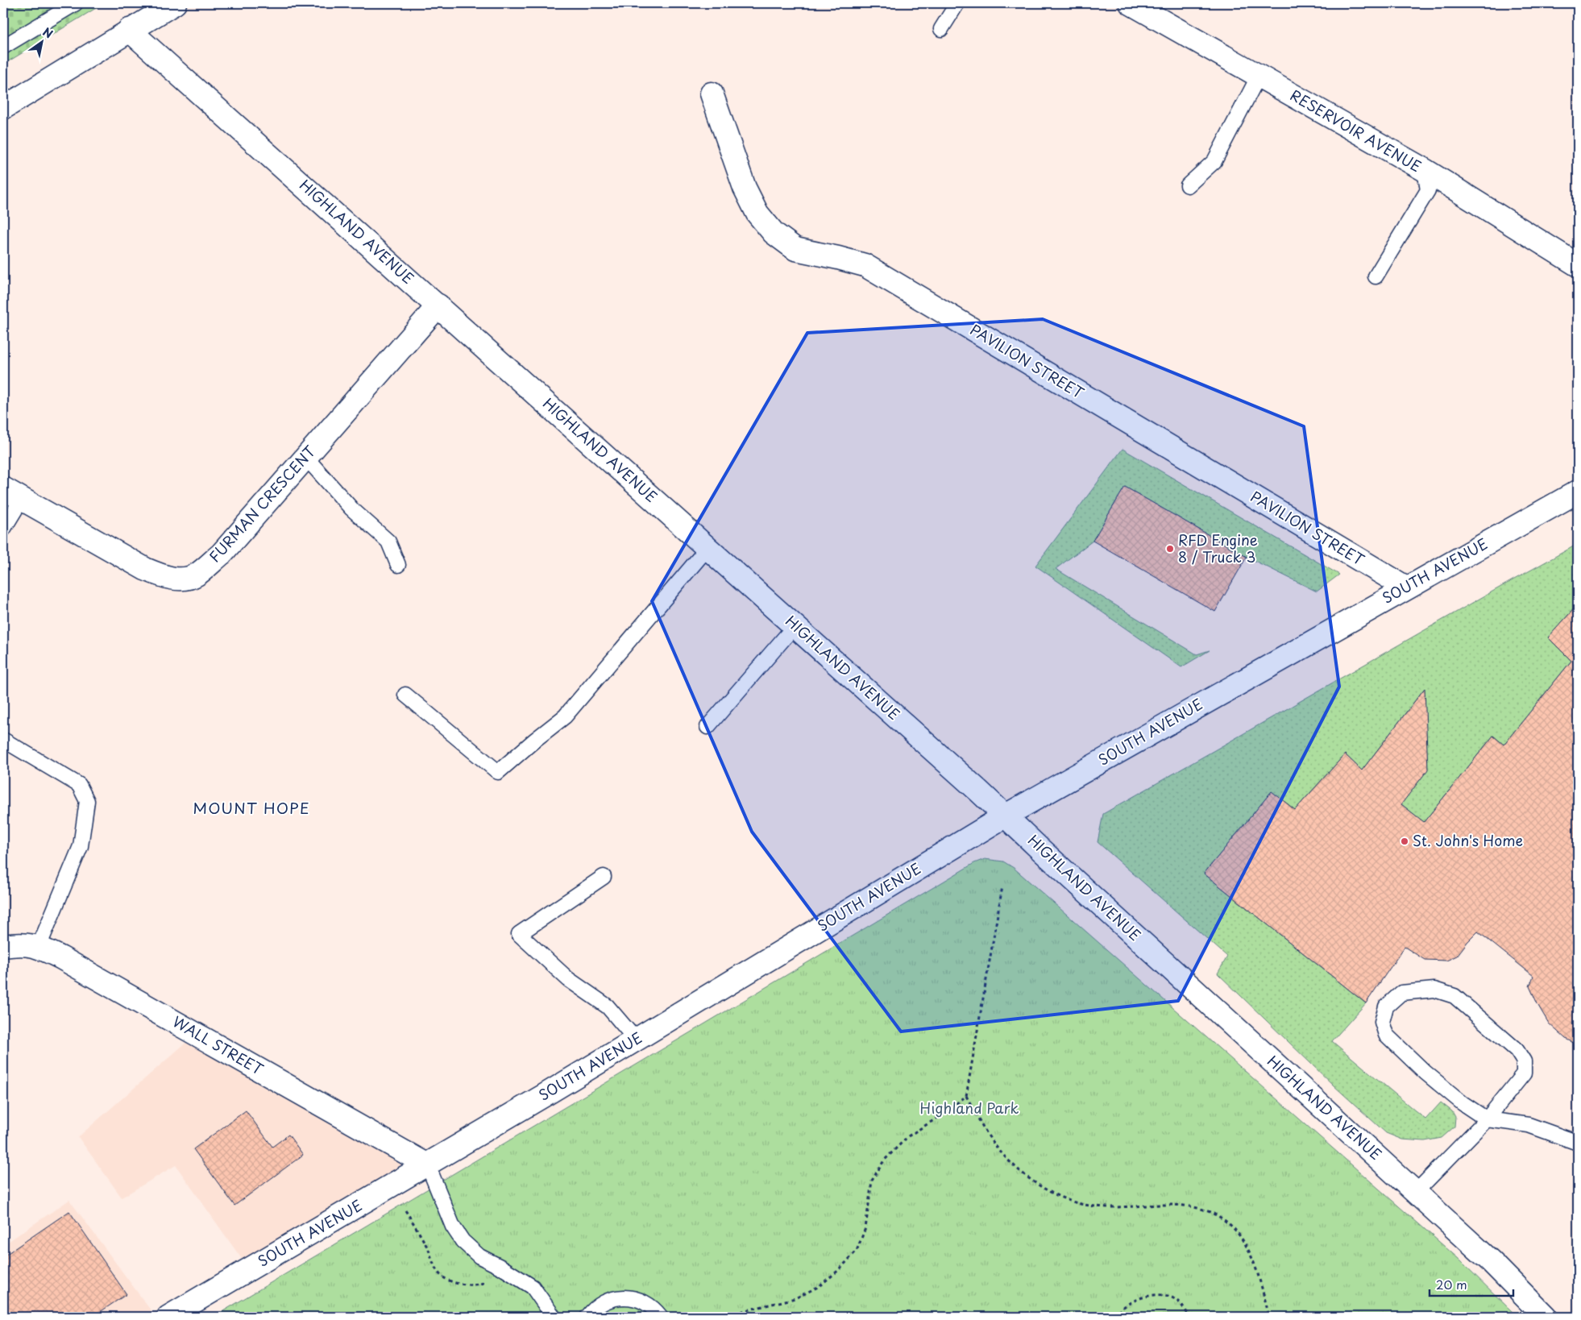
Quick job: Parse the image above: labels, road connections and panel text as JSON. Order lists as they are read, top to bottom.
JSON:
{
  "streets": {
    "street": [
      "RESERVOIR AVENUE",
      "HIGHLAND AVENUE",
      "PAVILION STREET",
      "FURMAN CRESCENT",
      "SOUTH AVENUE",
      "WALL STREET"
    ]
  },
  "crossings": [
    ["HIGHLAND AVENUE", "FURMAN CRESCENT"],
    ["HIGHLAND AVENUE", "SOUTH AVENUE"],
    ["PAVILION STREET", "SOUTH AVENUE"],
    ["SOUTH AVENUE", "WALL STREET"]
  ],
  "districts": ["MOUNT HOPE"],
  "parks": ["Highland Park"],
  "places": ["RFD Engine 8 / Truck 3", "St. John's Home"],
  "scale_bar": "20 m",
  "north": "top right"
}
